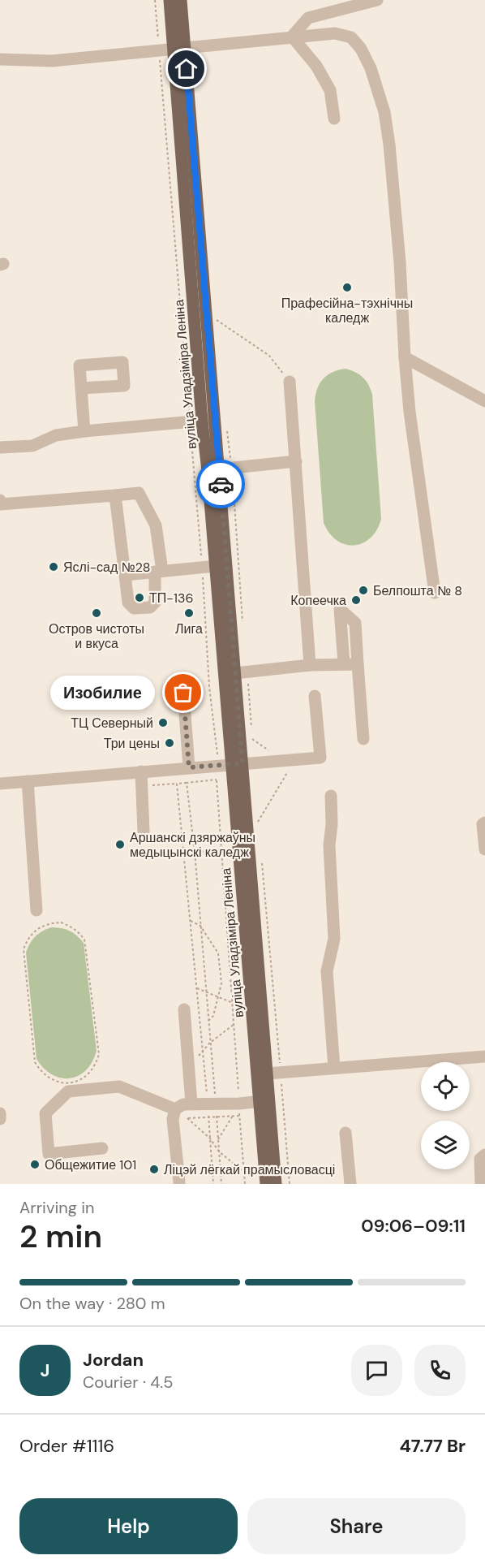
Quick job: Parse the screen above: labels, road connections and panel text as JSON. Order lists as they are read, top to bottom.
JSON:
{
  "streets": {
    "main road": ["вуліца Уладзіміра Леніна"]
  },
  "places": [
    "Прафесійна-тэхнічны каледж",
    "Яслі-сад №28",
    "Белпошта № 8",
    "ТП-136",
    "Копеечка",
    "Остров чистоты и вкуса",
    "Лига",
    "Изобилие",
    "ТЦ Северный",
    "Три цены",
    "Аршанскі дзяржаўны медыцынскі каледж",
    "Общежитие 101",
    "Ліцэй лёгкай прамысловасці"
  ],
  "page": {
    "bubble": "Изобилие",
    "heading": ["2 min", "Arriving in", "09:06–09:11"],
    "panel": [
      "Jordan",
      "Courier · 4.5",
      "Order #1116",
      "47.77 Br"
    ],
    "bar": "On the way · 280 m",
    "round": "J",
    "buttons": ["Help", "Share"]
  }
}
